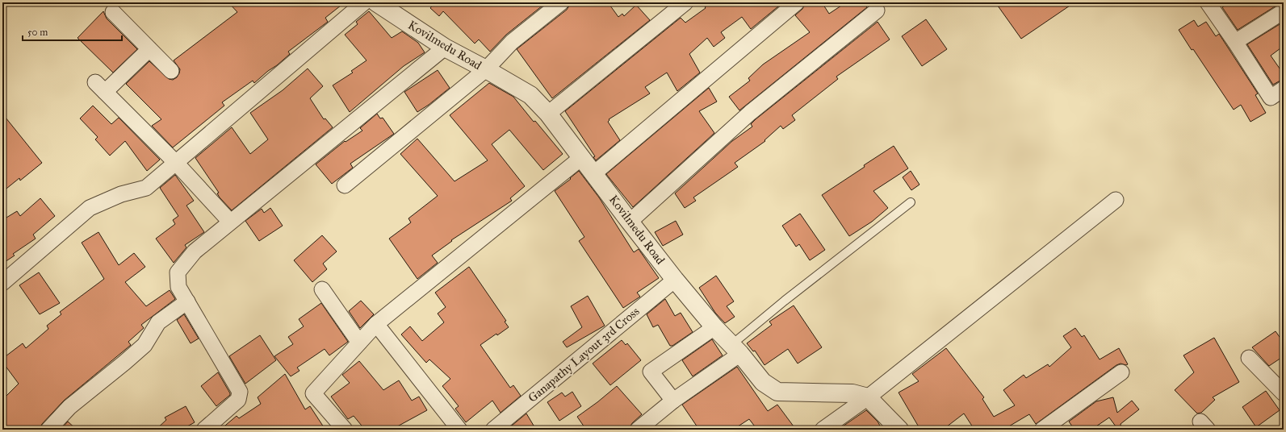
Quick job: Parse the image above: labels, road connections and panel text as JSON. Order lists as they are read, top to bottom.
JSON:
{
  "streets": {
    "street": ["Kovilmedu Road", "Ganapathy Layout 3rd Cross"]
  },
  "crossings": [
    ["Kovilmedu Road", "Ganapathy Layout 3rd Cross"]
  ],
  "scale_bar": "50 m"
}
